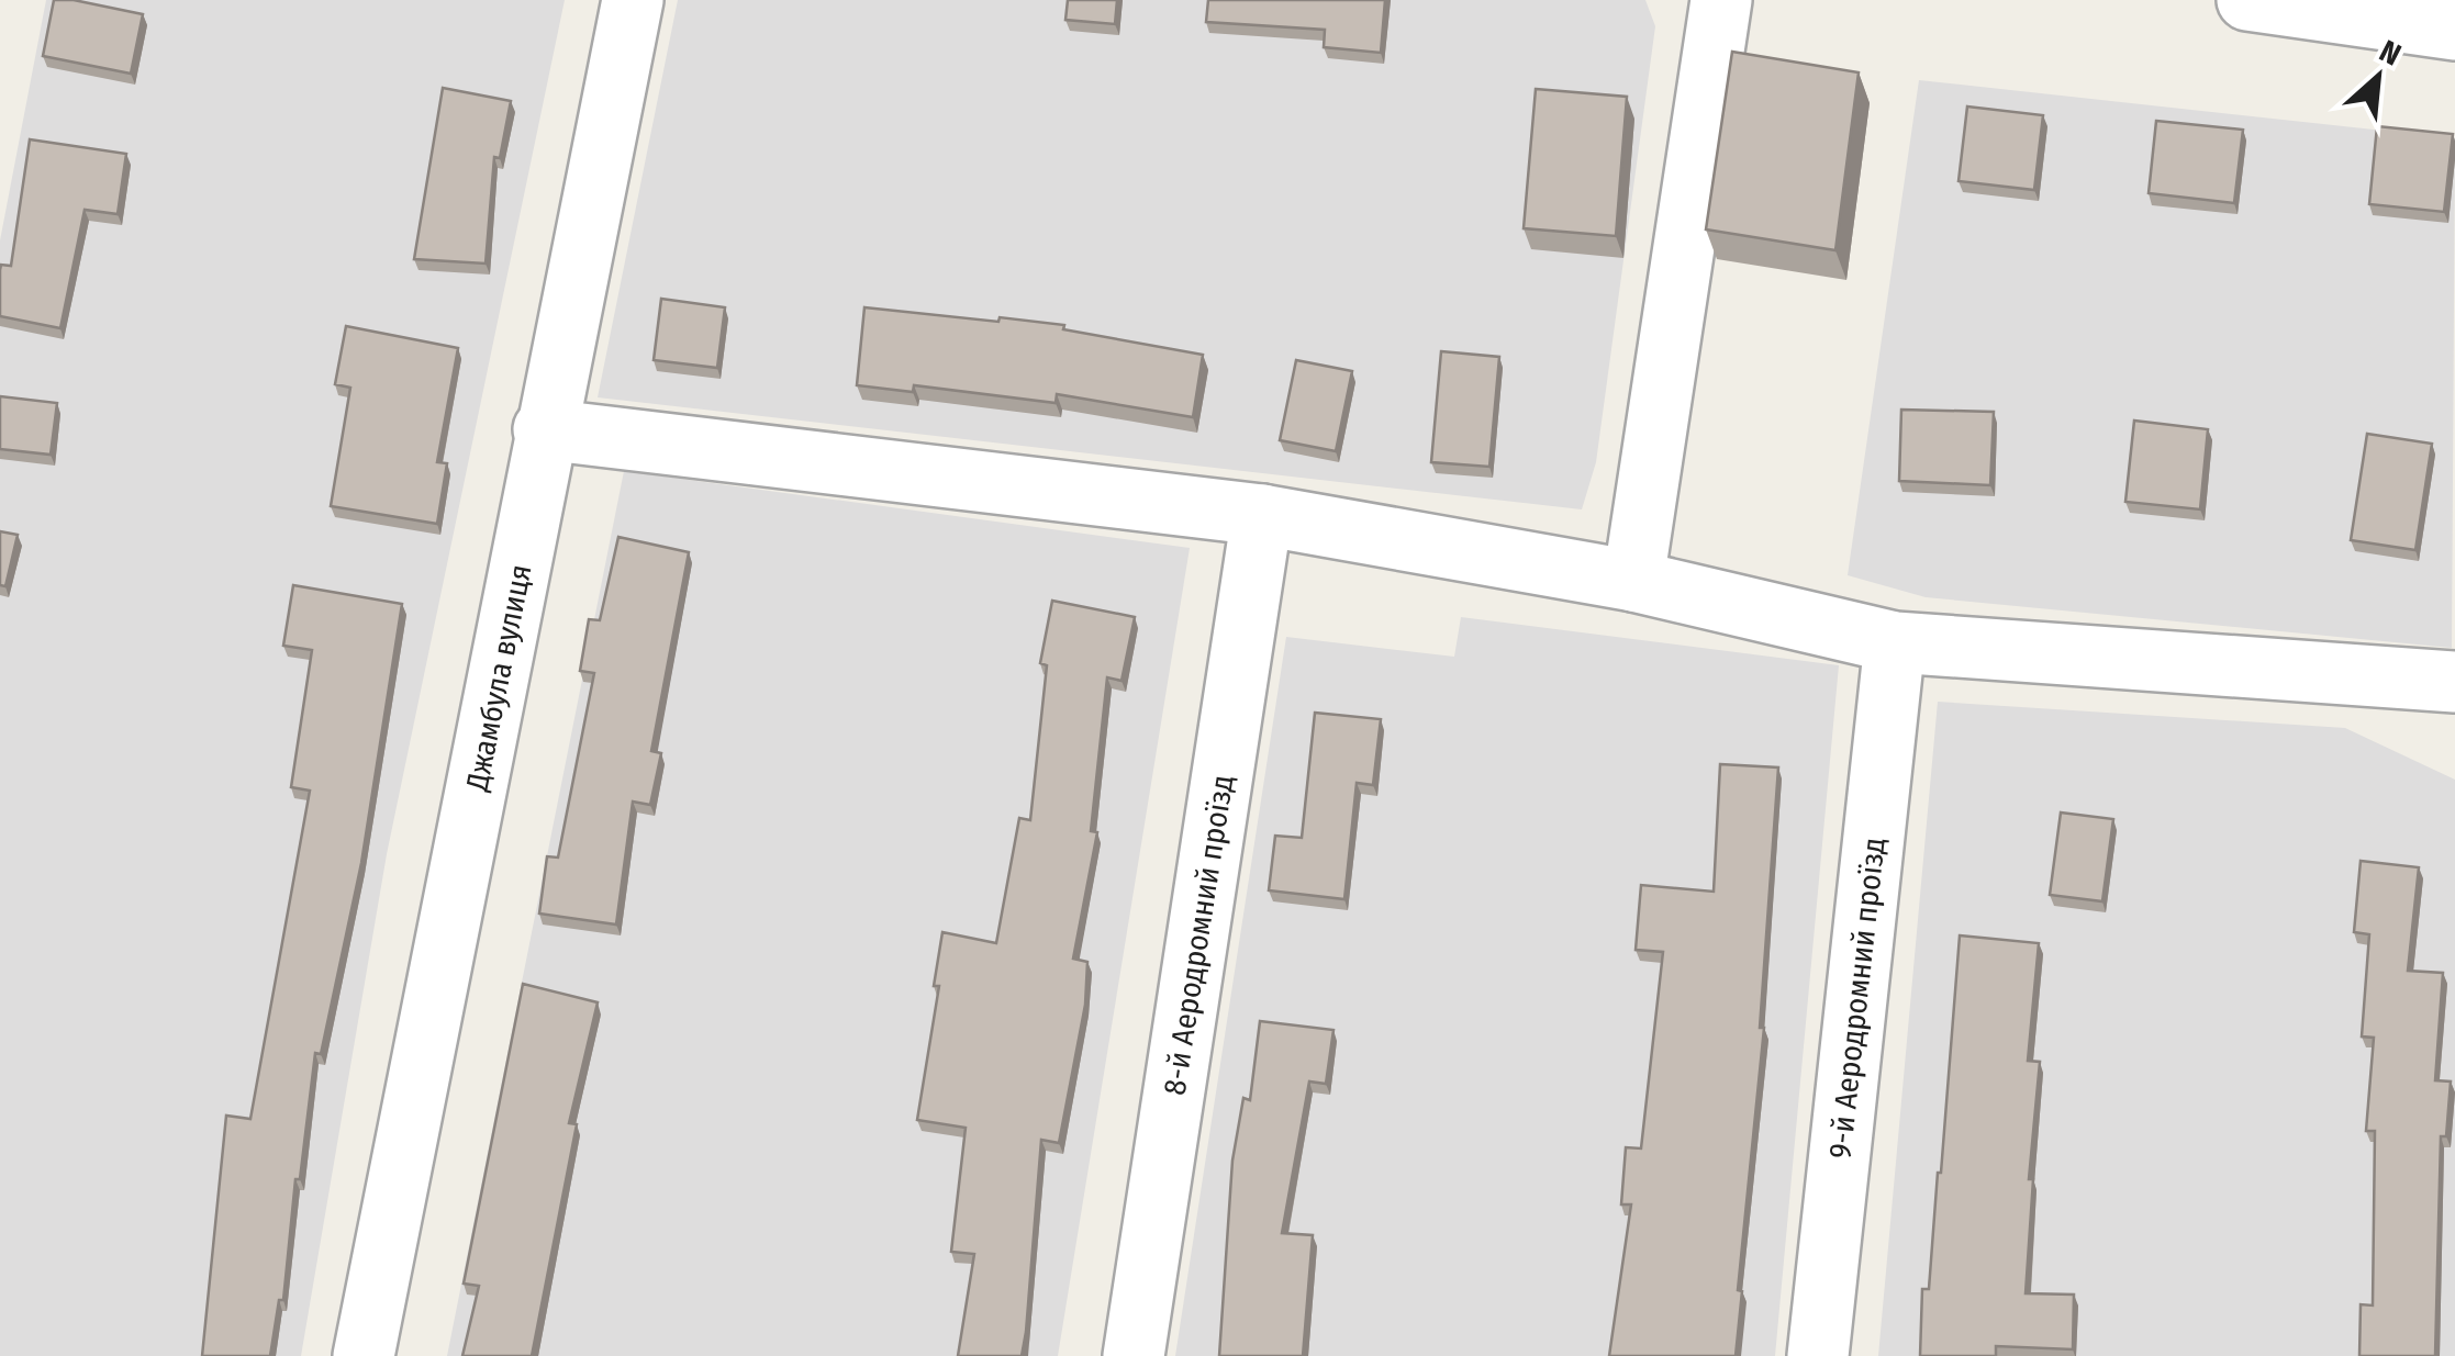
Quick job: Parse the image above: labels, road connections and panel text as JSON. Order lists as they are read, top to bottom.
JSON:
{
  "streets": {
    "street": ["Джамбула вулиця", "8-й Аеродромний проїзд", "9-й Аеродромний проїзд"]
  },
  "north": "top right"
}
